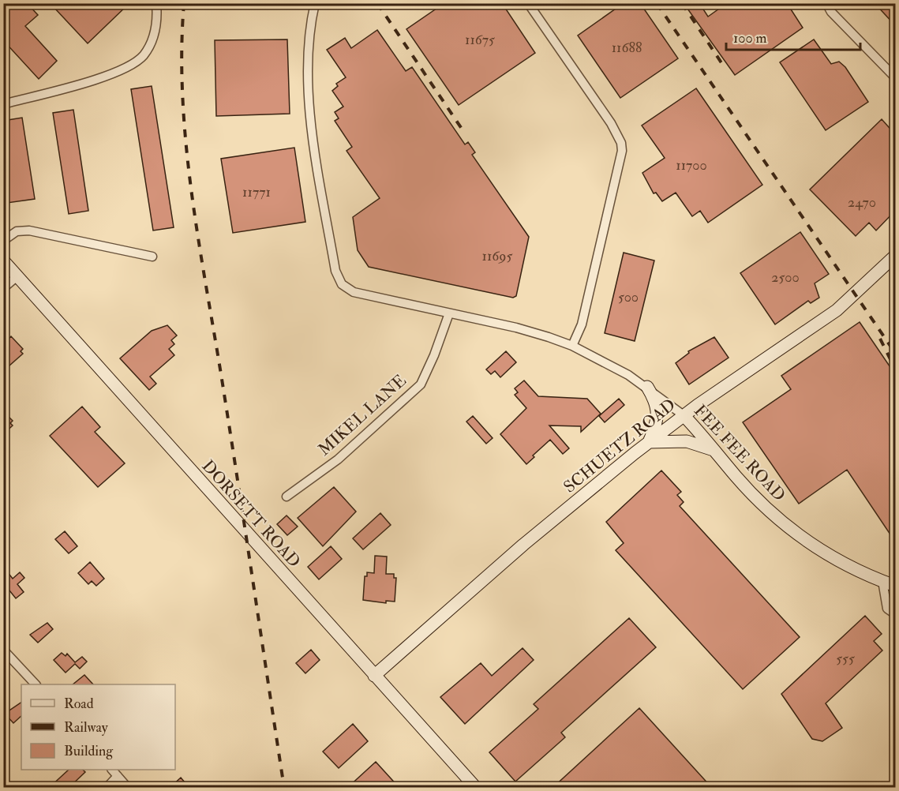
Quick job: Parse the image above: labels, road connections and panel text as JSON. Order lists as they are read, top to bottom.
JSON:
{
  "streets": {
    "main road": ["SCHUETZ ROAD", "FEE FEE ROAD", "DORSETT ROAD"],
    "street": ["MIKEL LANE"]
  },
  "crossings": [
    ["MIKEL LANE", "FEE FEE ROAD"],
    ["SCHUETZ ROAD", "FEE FEE ROAD"],
    ["SCHUETZ ROAD", "DORSETT ROAD"]
  ],
  "house_numbers": [
    "11675",
    "11688",
    "11700",
    "11771",
    "2470",
    "11695",
    "2500",
    "500",
    "555"
  ],
  "legend": ["Road", "Railway", "Building"],
  "scale_bar": "100 m"
}
